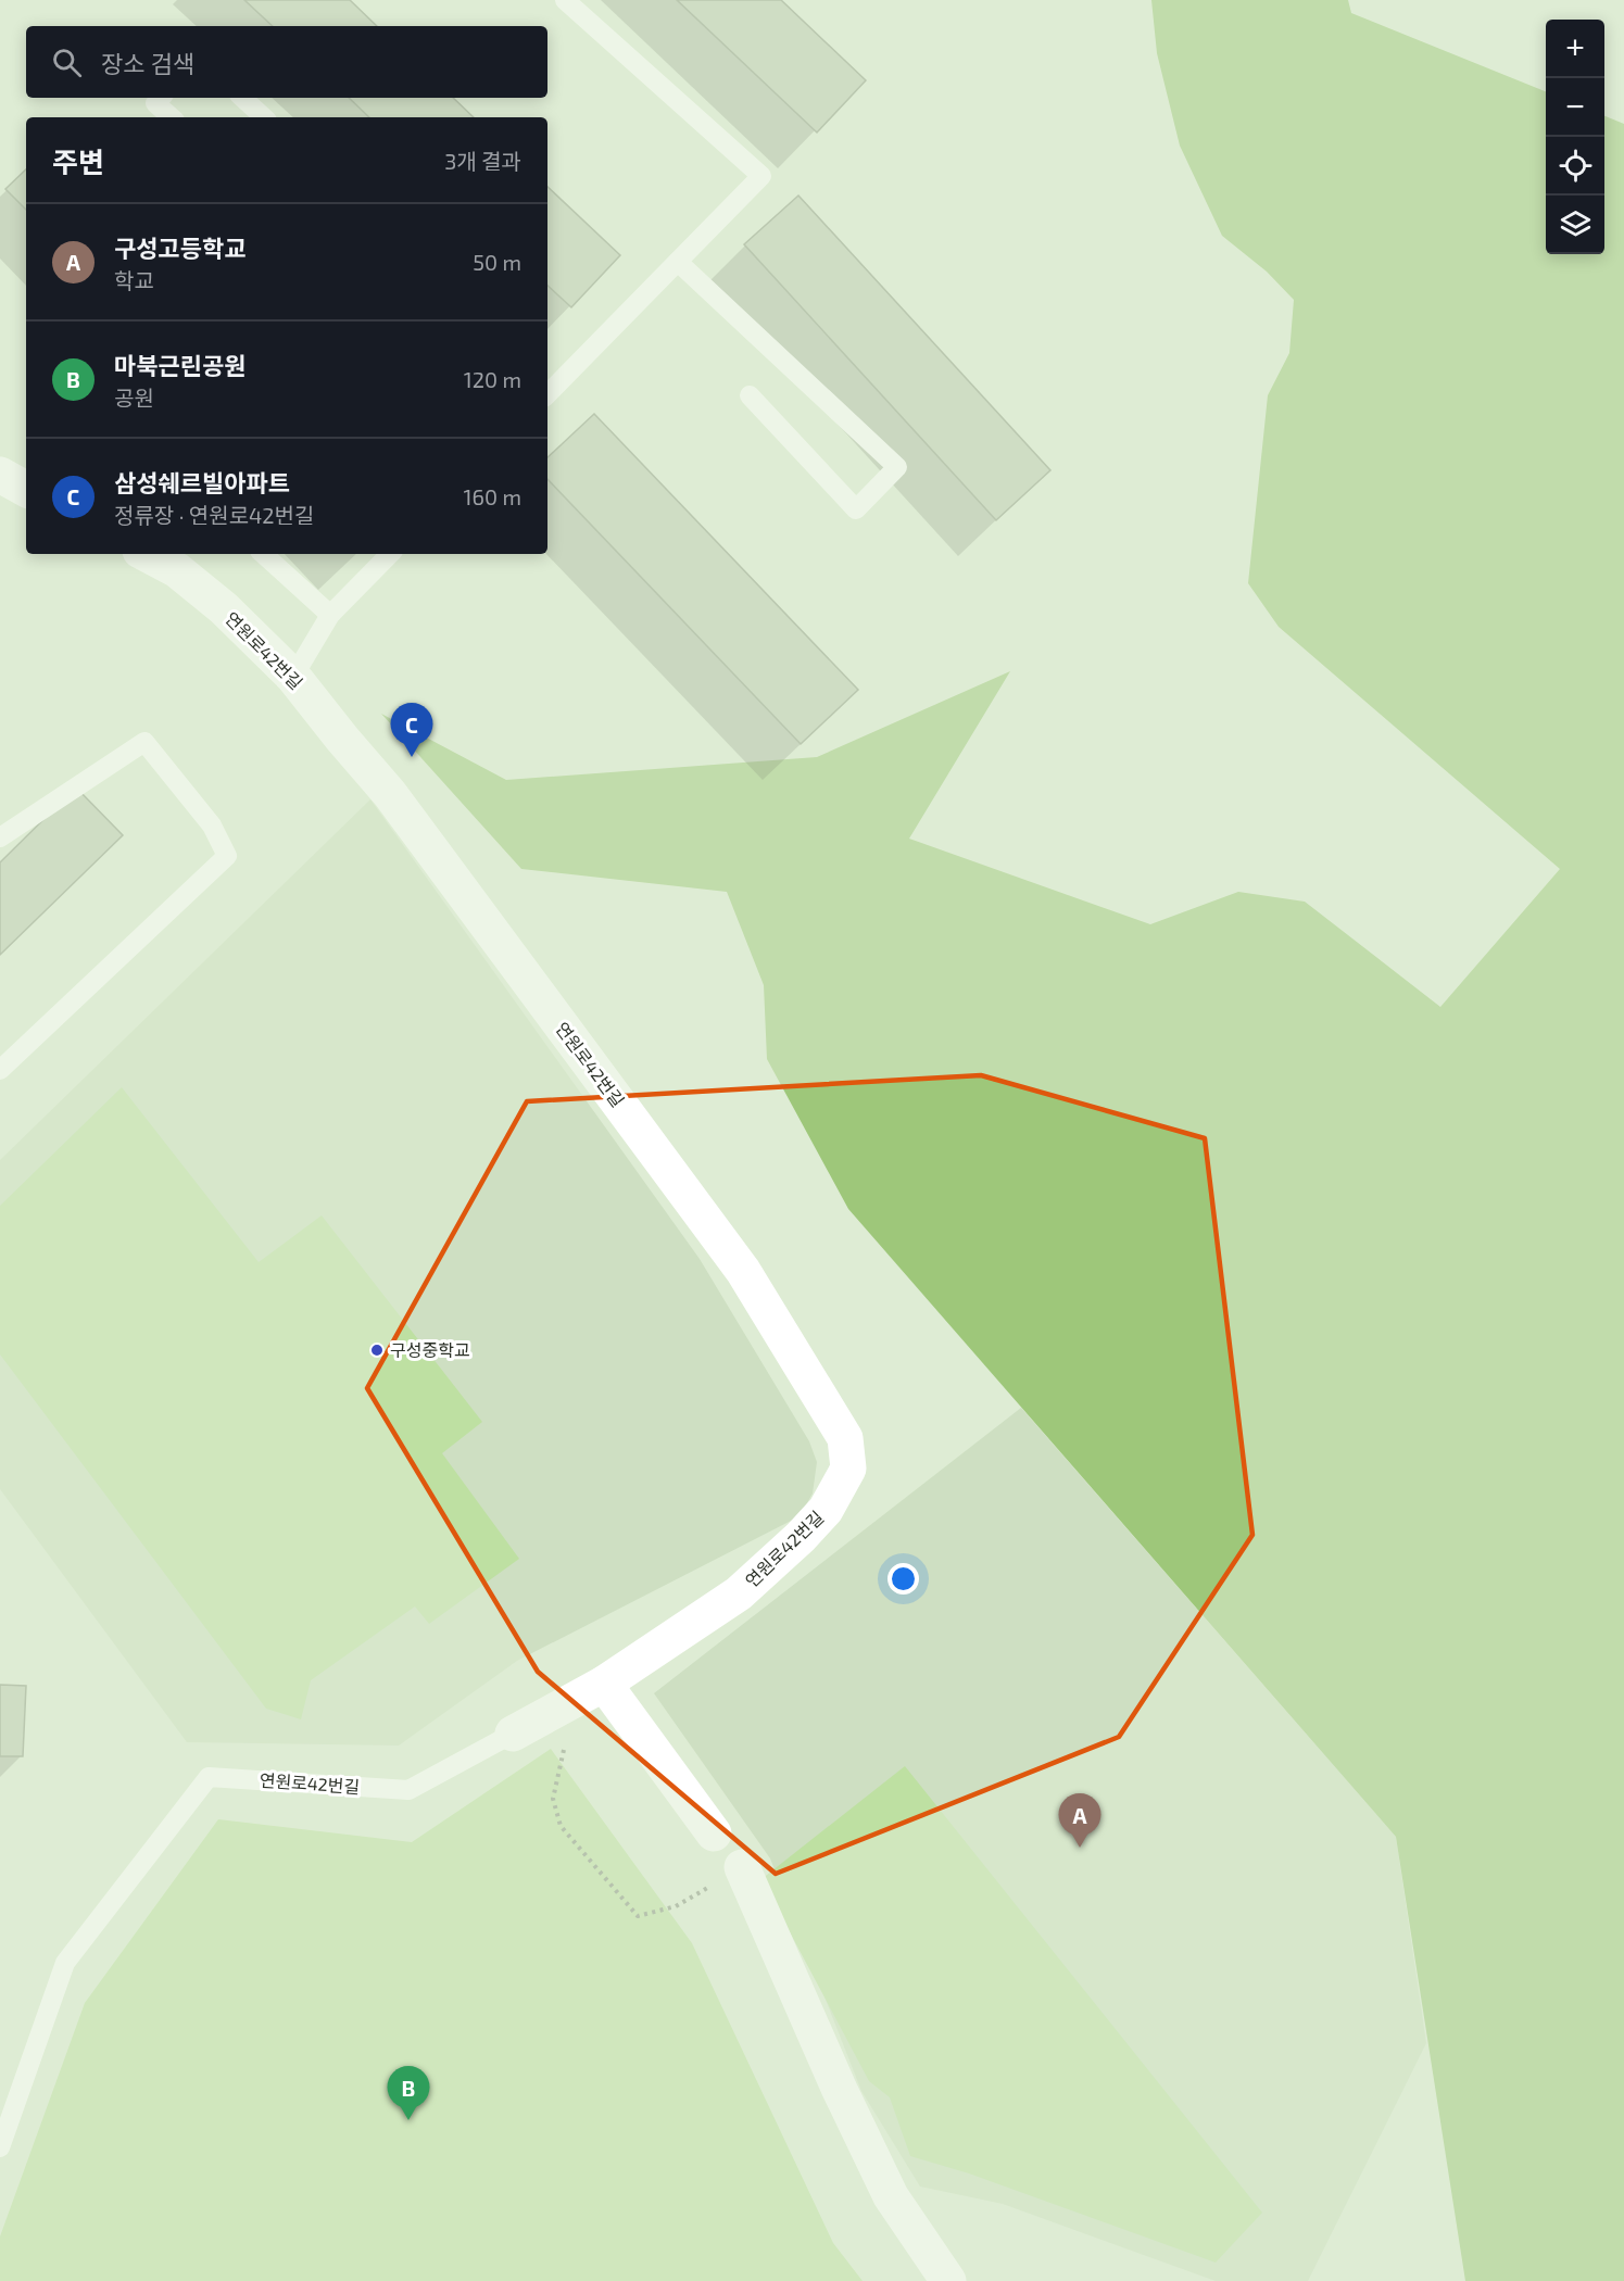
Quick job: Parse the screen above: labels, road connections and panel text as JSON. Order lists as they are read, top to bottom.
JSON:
{
  "streets": {
    "street": ["연원로42번길"]
  },
  "places": ["구성중학교"],
  "page": {
    "map_buttons": ["+", "−"],
    "search": "장소 검색",
    "heading": ["주변", "3개 결과"],
    "list": [
      {
        "mark": "A",
        "name": "구성고등학교",
        "note": "학교",
        "value": "50 m"
      },
      {
        "mark": "B",
        "name": "마북근린공원",
        "note": "공원",
        "value": "120 m"
      },
      {
        "mark": "C",
        "name": "삼성쉐르빌아파트",
        "note": "정류장 · 연원로42번길",
        "value": "160 m"
      }
    ],
    "pins": ["C", "A", "B"]
  }
}
